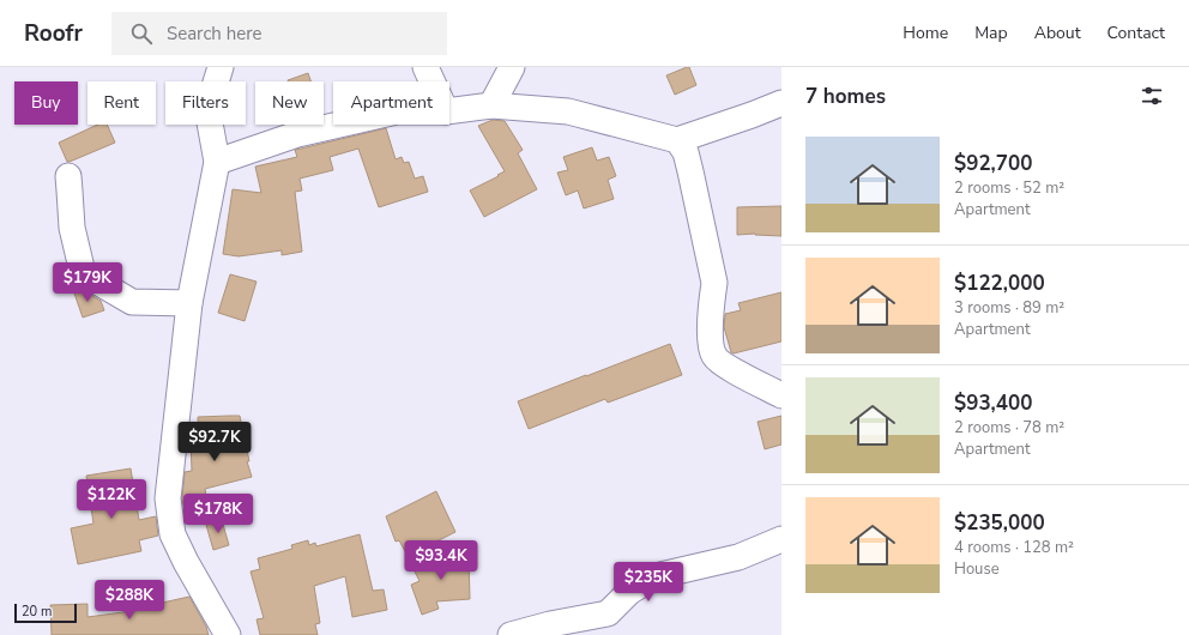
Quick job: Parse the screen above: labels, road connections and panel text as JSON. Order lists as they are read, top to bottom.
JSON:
{
  "scale_bar": "20 m",
  "page": {
    "header": "Roofr",
    "search": "Search here",
    "nav": [
      "Home",
      "Map",
      "About",
      "Contact"
    ],
    "heading": "7 homes",
    "chip": [
      "Buy",
      "Rent",
      "Filters",
      "New",
      "Apartment"
    ],
    "list": [
      {
        "name": "$92,700",
        "note": "2 rooms · 52 m² · Apartment"
      },
      {
        "name": "$122,000",
        "note": "3 rooms · 89 m² · Apartment"
      },
      {
        "name": "$93,400",
        "note": "2 rooms · 78 m² · Apartment"
      },
      {
        "name": "$235,000",
        "note": "4 rooms · 128 m² · House"
      }
    ],
    "price": [
      "$179K",
      "$92.7K",
      "$122K",
      "$178K",
      "$93.4K",
      "$235K",
      "$288K"
    ],
    "scale": "20 m"
  }
}
